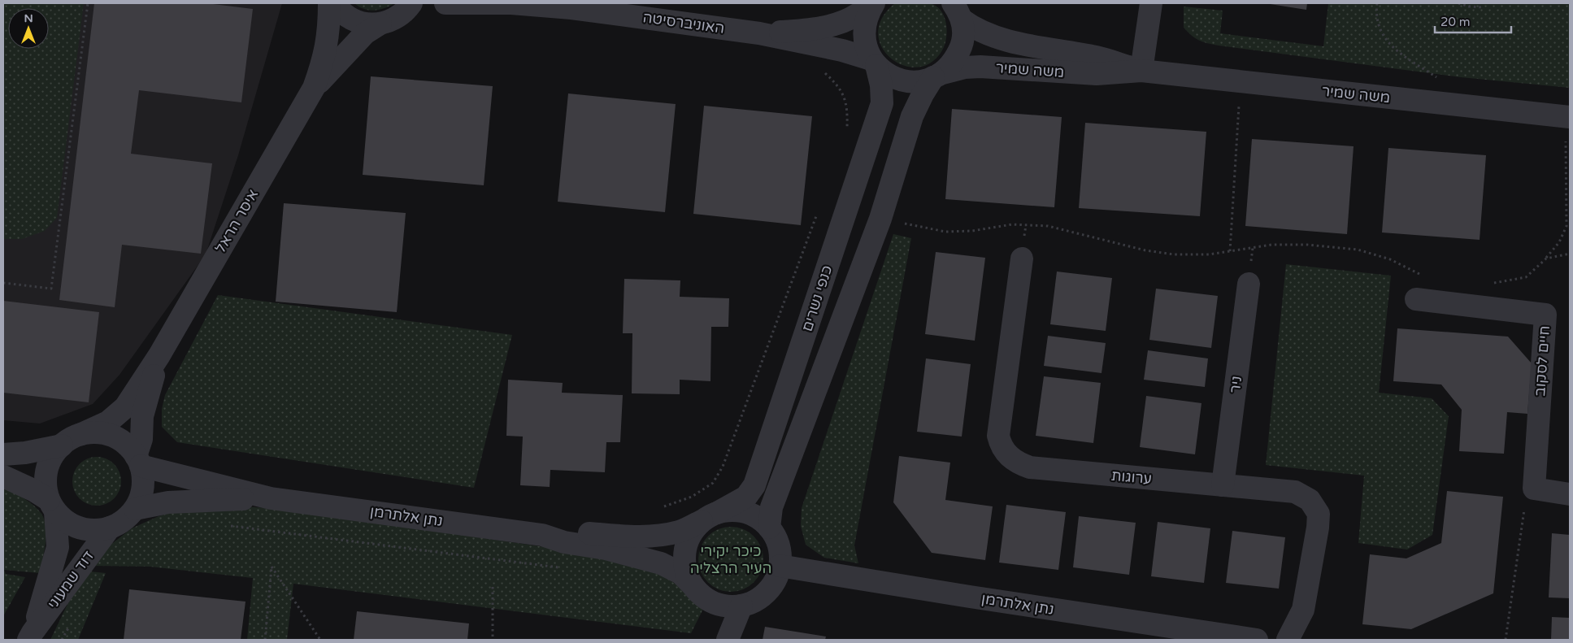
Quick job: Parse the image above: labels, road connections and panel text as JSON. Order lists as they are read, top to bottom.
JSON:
{
  "streets": {
    "street": [
      "האוניברסיטה",
      "משה שמיר",
      "איסר הראל",
      "כנפי נשרים",
      "חיים לסקוב",
      "ניר",
      "ערוגות",
      "נתן אלתרמן",
      "דוד שמעוני"
    ]
  },
  "crossings": [
    ["האוניברסיטה", "משה שמיר"],
    ["האוניברסיטה", "כנפי נשרים"],
    ["משה שמיר", "כנפי נשרים"],
    ["איסר הראל", "נתן אלתרמן"],
    ["איסר הראל", "דוד שמעוני"],
    ["כנפי נשרים", "נתן אלתרמן"],
    ["ניר", "ערוגות"],
    ["נתן אלתרמן", "דוד שמעוני"]
  ],
  "parks": ["כיכר יקירי העיר הרצליה"],
  "scale_bar": "20 m",
  "north": "top"
}
